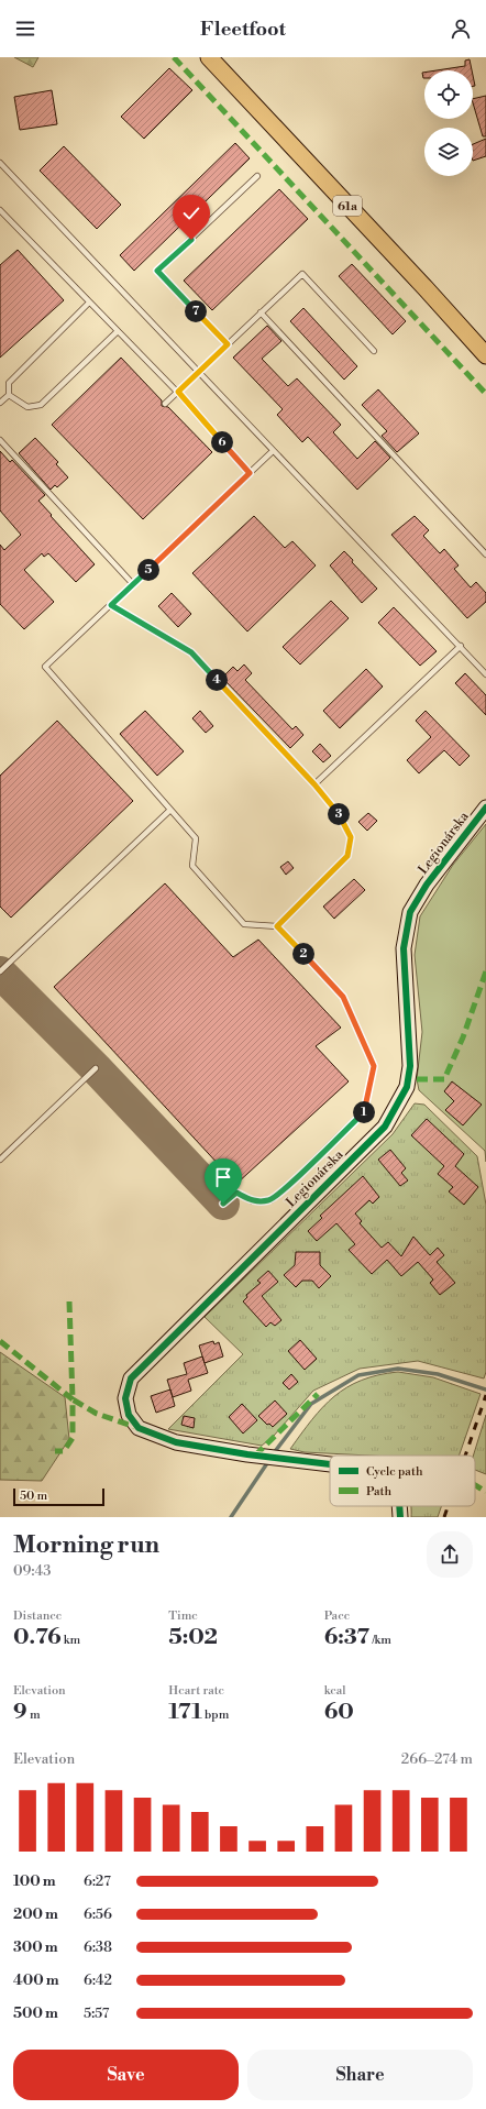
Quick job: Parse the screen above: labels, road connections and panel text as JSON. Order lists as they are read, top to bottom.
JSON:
{
  "streets": {
    "main road": ["61a"],
    "street": ["Legionárska"]
  },
  "legend": ["Cycle path", "Path"],
  "scale_bar": "50 m",
  "page": {
    "header": "Fleetfoot",
    "pins": [
      "7",
      "6",
      "5",
      "4",
      "3",
      "2",
      "1"
    ],
    "scale": "50 m",
    "heading": ["Morning run", "09:43"],
    "stats": [
      ["Distance", "0.76 km"],
      ["Time", "5:02"],
      ["Pace", "6:37 /km"],
      ["Elevation", "9 m"],
      ["Heart rate", "171 bpm"],
      ["kcal", "60"]
    ],
    "chart": ["Elevation", "266–274 m"],
    "list": [
      {
        "name": "100 m",
        "note": "6:27"
      },
      {
        "name": "200 m",
        "note": "6:56"
      },
      {
        "name": "300 m",
        "note": "6:38"
      },
      {
        "name": "400 m",
        "note": "6:42"
      },
      {
        "name": "500 m",
        "note": "5:57"
      }
    ],
    "buttons": ["Save", "Share"]
  }
}
